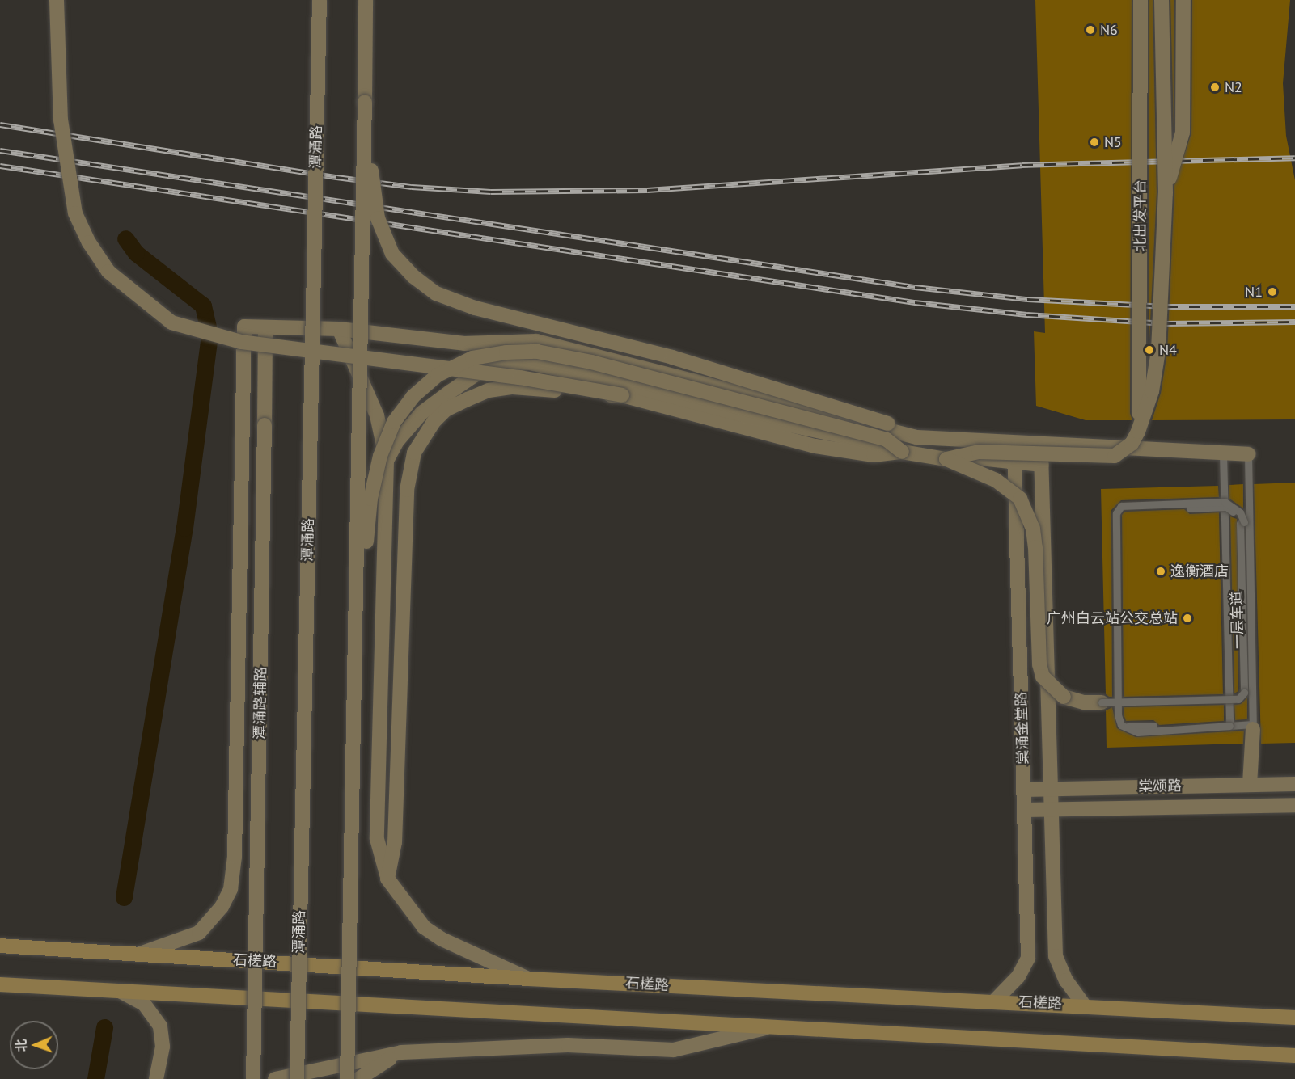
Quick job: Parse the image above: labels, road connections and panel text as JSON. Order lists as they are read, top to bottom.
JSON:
{
  "streets": {
    "main road": ["石槎路"],
    "street": [
      "潭涌路",
      "北出发平台",
      "潭涌路辅路",
      "棠涌金堂路",
      "棠颂路"
    ],
    "lane": ["一层车道"]
  },
  "crossings": [
    ["棠涌金堂路", "棠颂路"],
    ["棠涌金堂路", "石槎路"]
  ],
  "places": [
    "N6",
    "N2",
    "N5",
    "N1",
    "N4",
    "逸衡酒店",
    "广州白云站公交总站"
  ],
  "north": "left"
}
